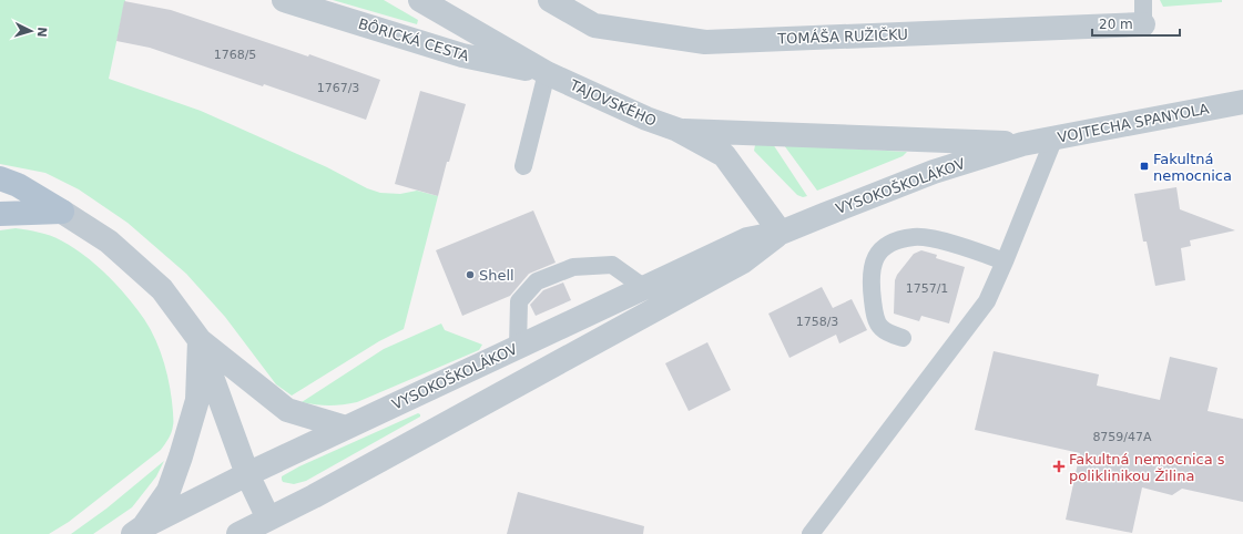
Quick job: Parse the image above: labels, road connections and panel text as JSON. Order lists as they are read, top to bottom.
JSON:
{
  "streets": {
    "street": [
      "TOMÁŠA RUŽIČKU",
      "BÔRICKÁ CESTA",
      "TAJOVSKÉHO",
      "VOJTECHA SPANYOLA",
      "VYSOKOŠKOLÁKOV"
    ]
  },
  "crossings": [
    ["BÔRICKÁ CESTA", "TAJOVSKÉHO"],
    ["TAJOVSKÉHO", "VYSOKOŠKOLÁKOV"],
    ["VOJTECHA SPANYOLA", "VYSOKOŠKOLÁKOV"]
  ],
  "places": {
    "transit": ["Fakultná nemocnica"],
    "other": ["Shell"],
    "health": ["Fakultná nemocnica s poliklinikou Žilina"]
  },
  "house_numbers": [
    "1768/5",
    "1767/3",
    "1757/1",
    "1758/3",
    "8759/47A"
  ],
  "scale_bar": "20 m",
  "north": "right"
}
